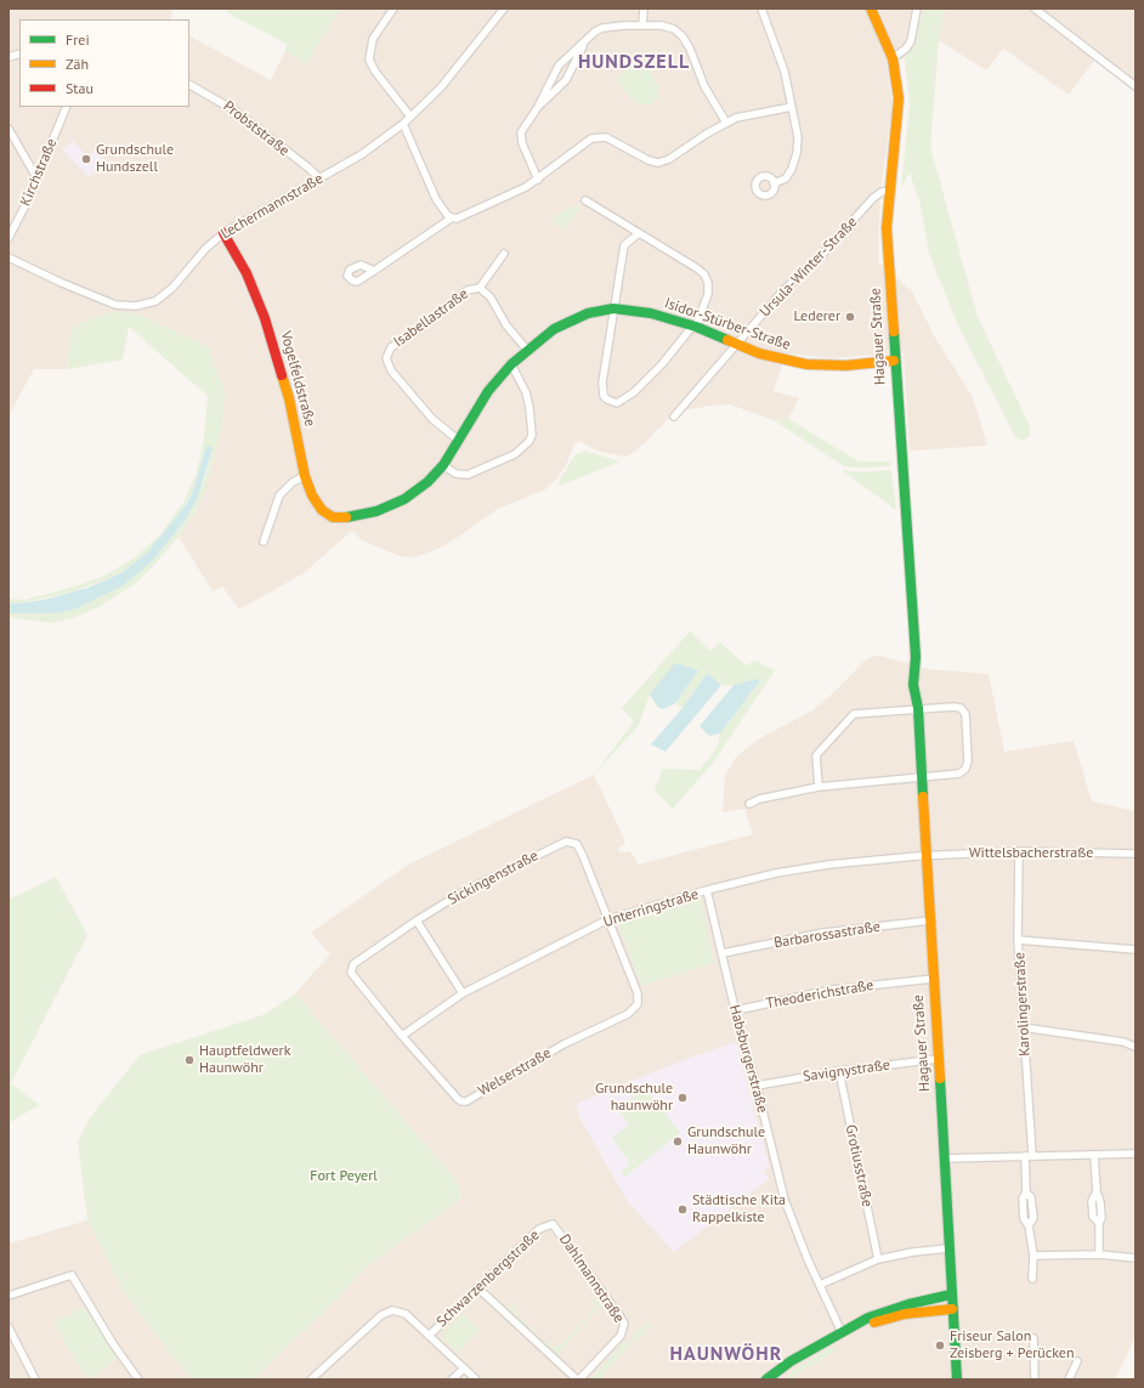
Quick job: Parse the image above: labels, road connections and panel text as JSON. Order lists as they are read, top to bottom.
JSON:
{
  "streets": {
    "street": [
      "Probststraße",
      "Kirchstraße",
      "Lechermannstraße",
      "Ursula-Winter-Straße",
      "Isabellastraße",
      "Isidor-Stürber-Straße",
      "Hagauer Straße",
      "Vogelfeldstraße",
      "Wittelsbacherstraße",
      "Sickingenstraße",
      "Unterringstraße",
      "Barbarossastraße",
      "Theoderichstraße",
      "Karolingerstraße",
      "Habsburgerstraße",
      "Savignystraße",
      "Welserstraße",
      "Grotiusstraße",
      "Schwarzenbergstraße",
      "Dahlmannstraße"
    ]
  },
  "crossings": [
    ["Probststraße", "Lechermannstraße"],
    ["Lechermannstraße", "Vogelfeldstraße"],
    ["Ursula-Winter-Straße", "Isidor-Stürber-Straße"],
    ["Ursula-Winter-Straße", "Hagauer Straße"],
    ["Isabellastraße", "Isidor-Stürber-Straße"],
    ["Isidor-Stürber-Straße", "Hagauer Straße"],
    ["Isidor-Stürber-Straße", "Vogelfeldstraße"],
    ["Hagauer Straße", "Wittelsbacherstraße"],
    ["Hagauer Straße", "Unterringstraße"],
    ["Hagauer Straße", "Barbarossastraße"],
    ["Hagauer Straße", "Theoderichstraße"],
    ["Hagauer Straße", "Savignystraße"],
    ["Wittelsbacherstraße", "Unterringstraße"],
    ["Wittelsbacherstraße", "Karolingerstraße"],
    ["Sickingenstraße", "Unterringstraße"],
    ["Sickingenstraße", "Welserstraße"],
    ["Unterringstraße", "Habsburgerstraße"],
    ["Unterringstraße", "Welserstraße"],
    ["Barbarossastraße", "Habsburgerstraße"],
    ["Theoderichstraße", "Habsburgerstraße"],
    ["Habsburgerstraße", "Savignystraße"],
    ["Savignystraße", "Grotiusstraße"],
    ["Schwarzenbergstraße", "Dahlmannstraße"]
  ],
  "districts": ["HUNDSZELL", "HAUNWÖHR"],
  "parks": ["Fort Peyerl"],
  "places": [
    "Grundschule Hundszell",
    "Lederer",
    "Hauptfeldwerk Haunwöhr",
    "Grundschule haunwöhr",
    "Grundschule Haunwöhr",
    "Städtische Kita Rappelkiste",
    "Friseur Salon Zeisberg + Perücken"
  ],
  "legend": ["Frei", "Zäh", "Stau"]
}
